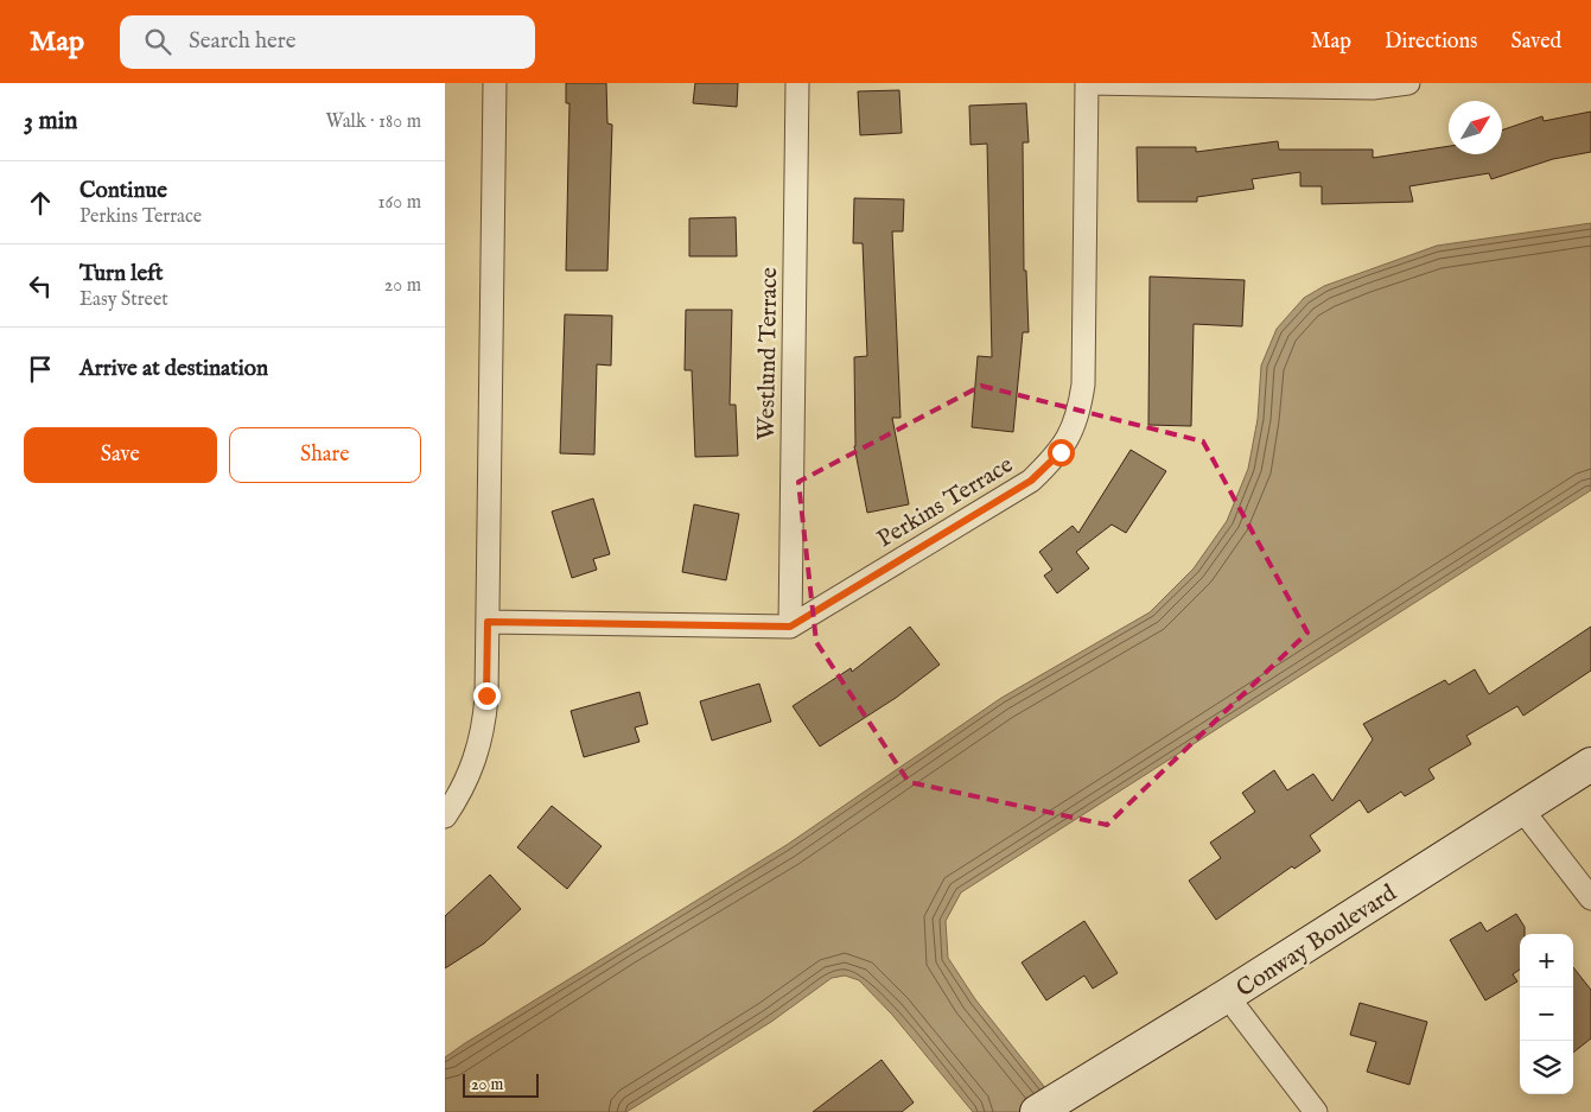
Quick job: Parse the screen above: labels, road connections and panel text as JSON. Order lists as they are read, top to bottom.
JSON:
{
  "streets": {
    "street": ["Westlund Terrace", "Perkins Terrace", "Conway Boulevard"]
  },
  "crossings": [
    ["Westlund Terrace", "Perkins Terrace"]
  ],
  "scale_bar": "20 m",
  "north": "top right",
  "page": {
    "header": "Map",
    "search": "Search here",
    "nav": ["Map", "Directions", "Saved"],
    "heading": ["3 min", "Walk · 180 m"],
    "list": [
      ["Continue", "Perkins Terrace", "160 m"],
      ["Turn left", "Easy Street", "20 m"],
      "Arrive at destination"
    ],
    "buttons": ["Save", "Share"],
    "map_buttons": ["+", "−"],
    "scale": "20 m"
  }
}
